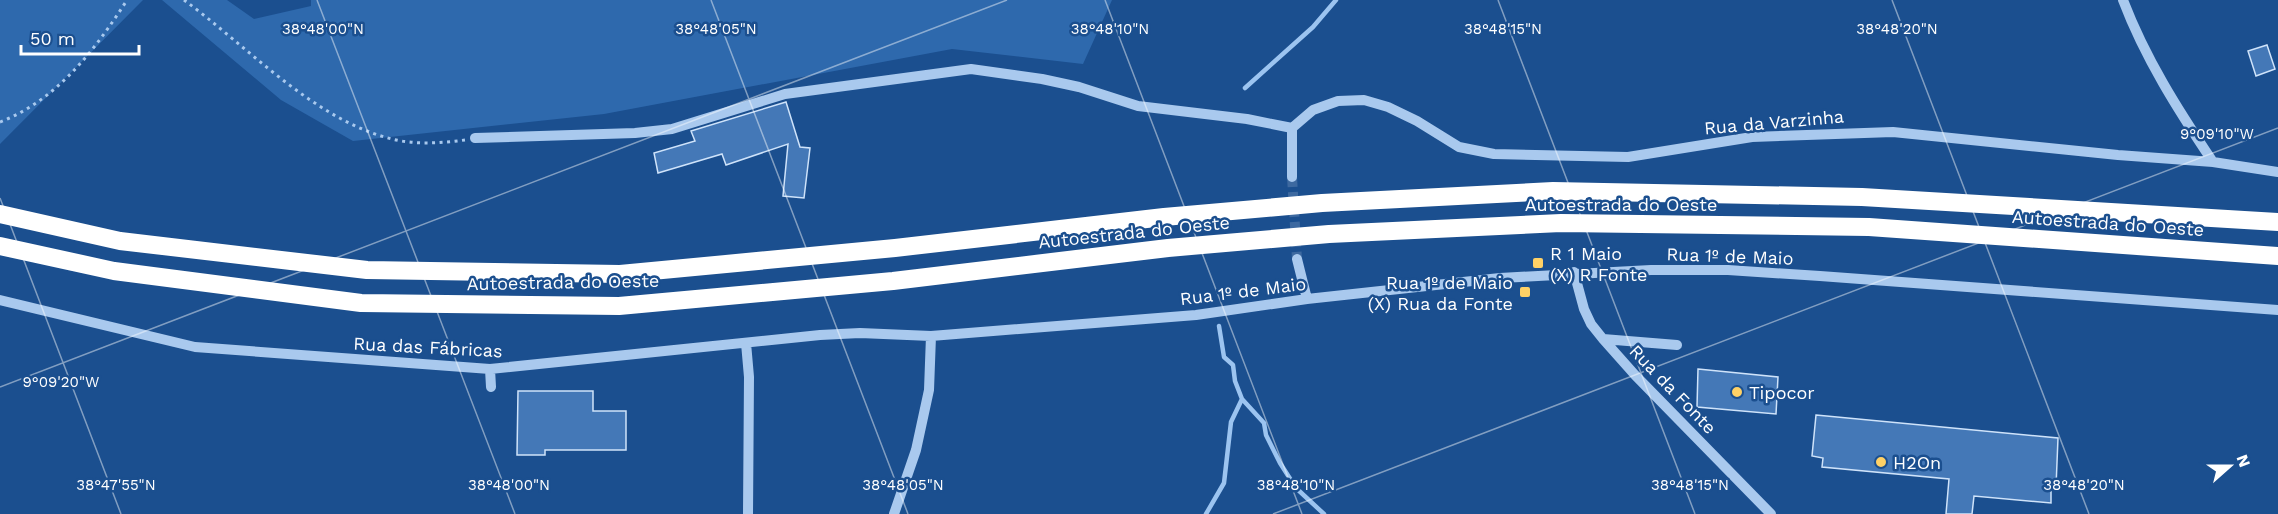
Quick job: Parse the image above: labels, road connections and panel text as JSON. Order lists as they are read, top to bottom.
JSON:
{
  "streets": {
    "highway": ["Autoestrada do Oeste"],
    "street": [
      "Rua da Varzinha",
      "Rua 1º de Maio",
      "Rua das Fábricas",
      "Rua da Fonte"
    ]
  },
  "crossings": [
    ["Rua 1º de Maio", "Rua das Fábricas"],
    ["Rua 1º de Maio", "Rua da Fonte"]
  ],
  "places": {
    "transit": ["R 1 Maio (X) R Fonte", "Rua 1º de Maio (X) Rua da Fonte"],
    "other": ["Tipocor", "H2On"]
  },
  "scale_bar": "50 m",
  "north": "right",
  "coordinates": [
    "38°48'00\"N",
    "38°48'05\"N",
    "38°48'15\"N",
    "38°48'10\"N",
    "38°48'20\"N",
    "9°09'10\"W",
    "9°09'20\"W",
    "38°47'55\"N"
  ]
}
